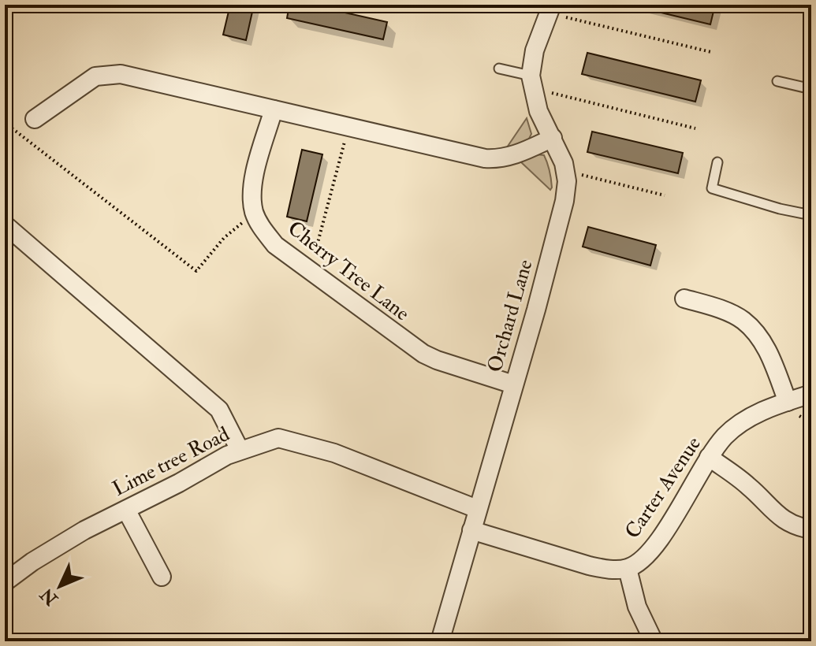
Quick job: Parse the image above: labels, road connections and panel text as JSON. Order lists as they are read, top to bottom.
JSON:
{
  "streets": {
    "street": [
      "Cherry Tree Lane",
      "Orchard Lane",
      "Lime tree Road",
      "Carter Avenue"
    ]
  },
  "crossings": [
    ["Cherry Tree Lane", "Orchard Lane"],
    ["Orchard Lane", "Lime tree Road"],
    ["Orchard Lane", "Carter Avenue"]
  ],
  "north": "bottom left"
}
